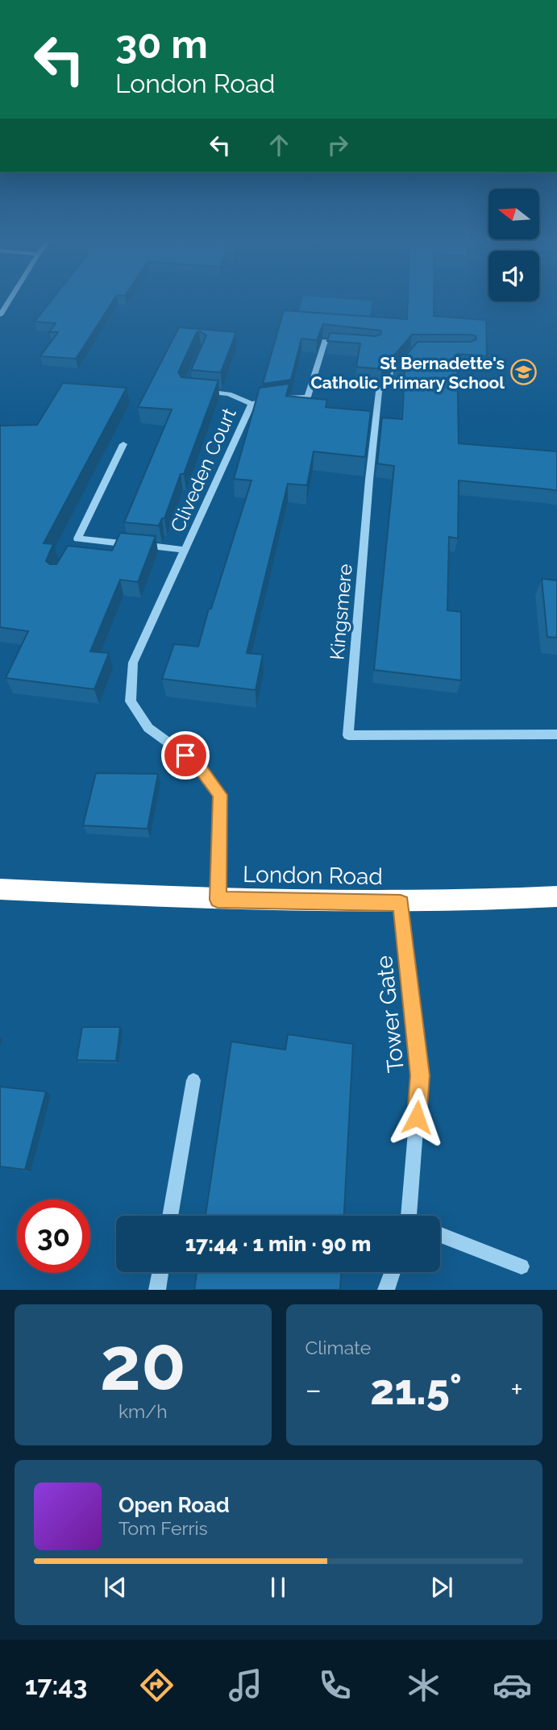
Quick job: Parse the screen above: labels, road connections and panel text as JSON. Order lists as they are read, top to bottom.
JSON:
{
  "streets": {
    "highway": ["London Road"],
    "street": ["Cliveden Court", "Kingsmere", "Tower Gate"]
  },
  "crossings": [
    ["Cliveden Court", "London Road"],
    ["London Road", "Tower Gate"]
  ],
  "places": {
    "school or university": ["St Bernadette's Catholic Primary School"]
  },
  "north": "left",
  "page": {
    "turn": ["30 m", "London Road"],
    "limit": "30",
    "trip": "17:44 · 1 min · 90 m",
    "tile": [
      ["20", "km/h"],
      "Climate"
    ],
    "heat": ["−", "21.5°", "+"],
    "song": ["Open Road", "Tom Ferris"],
    "tabs": "17:43"
  }
}
